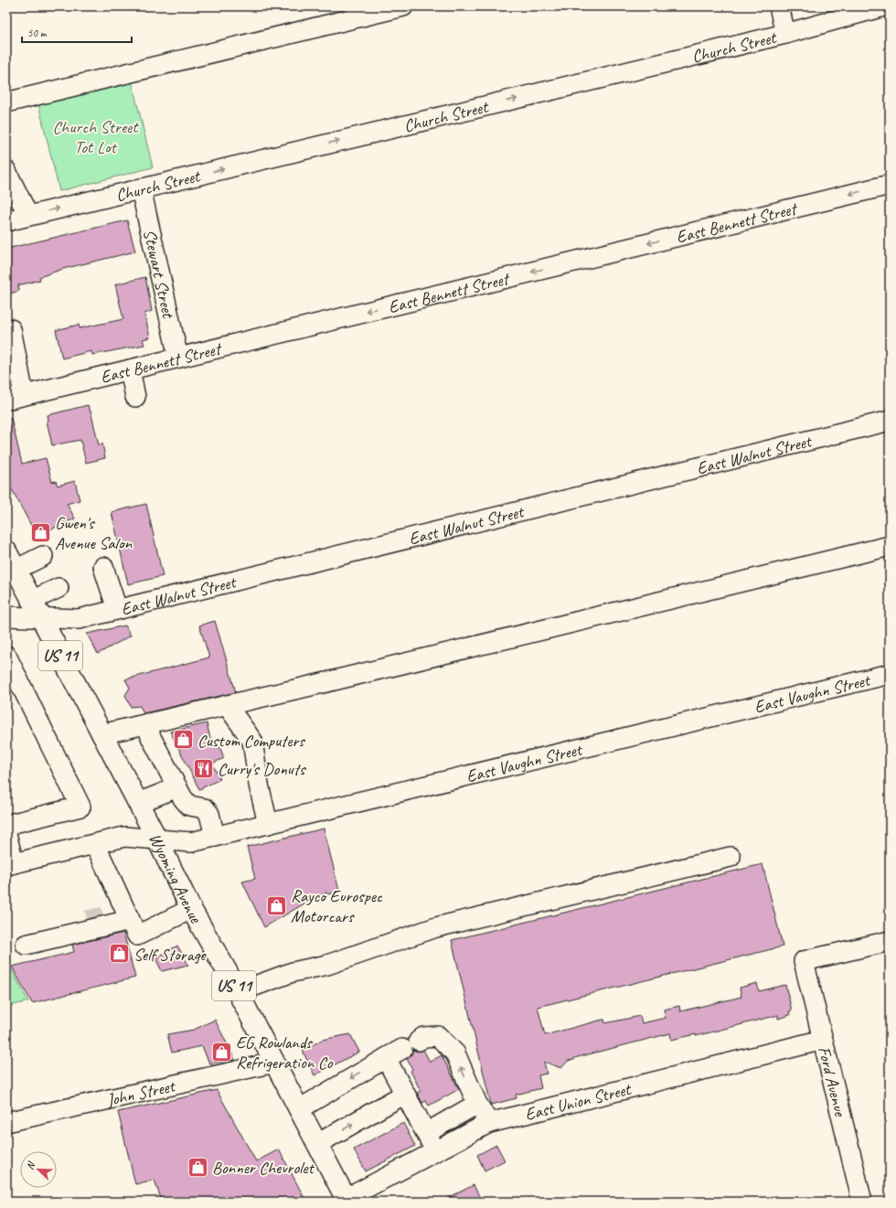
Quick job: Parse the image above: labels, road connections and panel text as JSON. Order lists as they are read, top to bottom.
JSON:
{
  "streets": {
    "main road": ["US 11", "Wyoming Avenue"],
    "street": [
      "Church Street",
      "East Bennett Street",
      "Stewart Street",
      "East Walnut Street",
      "East Vaughn Street",
      "Ford Avenue",
      "John Street",
      "East Union Street"
    ]
  },
  "crossings": [
    ["Church Street", "Stewart Street"],
    ["East Bennett Street", "Stewart Street"],
    ["East Walnut Street", "Wyoming Avenue"],
    ["East Vaughn Street", "Wyoming Avenue"],
    ["Wyoming Avenue", "John Street"],
    ["Wyoming Avenue", "East Union Street"],
    ["Ford Avenue", "East Union Street"]
  ],
  "one_way": ["East Bennett Street"],
  "parks": ["Church Street Tot Lot"],
  "places": {
    "shop": [
      "Gwen's Avenue Salon",
      "Custom Computers",
      "Rayco Eurospec Motorcars",
      "Self Storage",
      "EG Rowlands Refrigeration Co",
      "Bonner Chevrolet"
    ],
    "restaurant": ["Curry's Donuts"]
  },
  "scale_bar": "50 m",
  "north": "top left"
}
